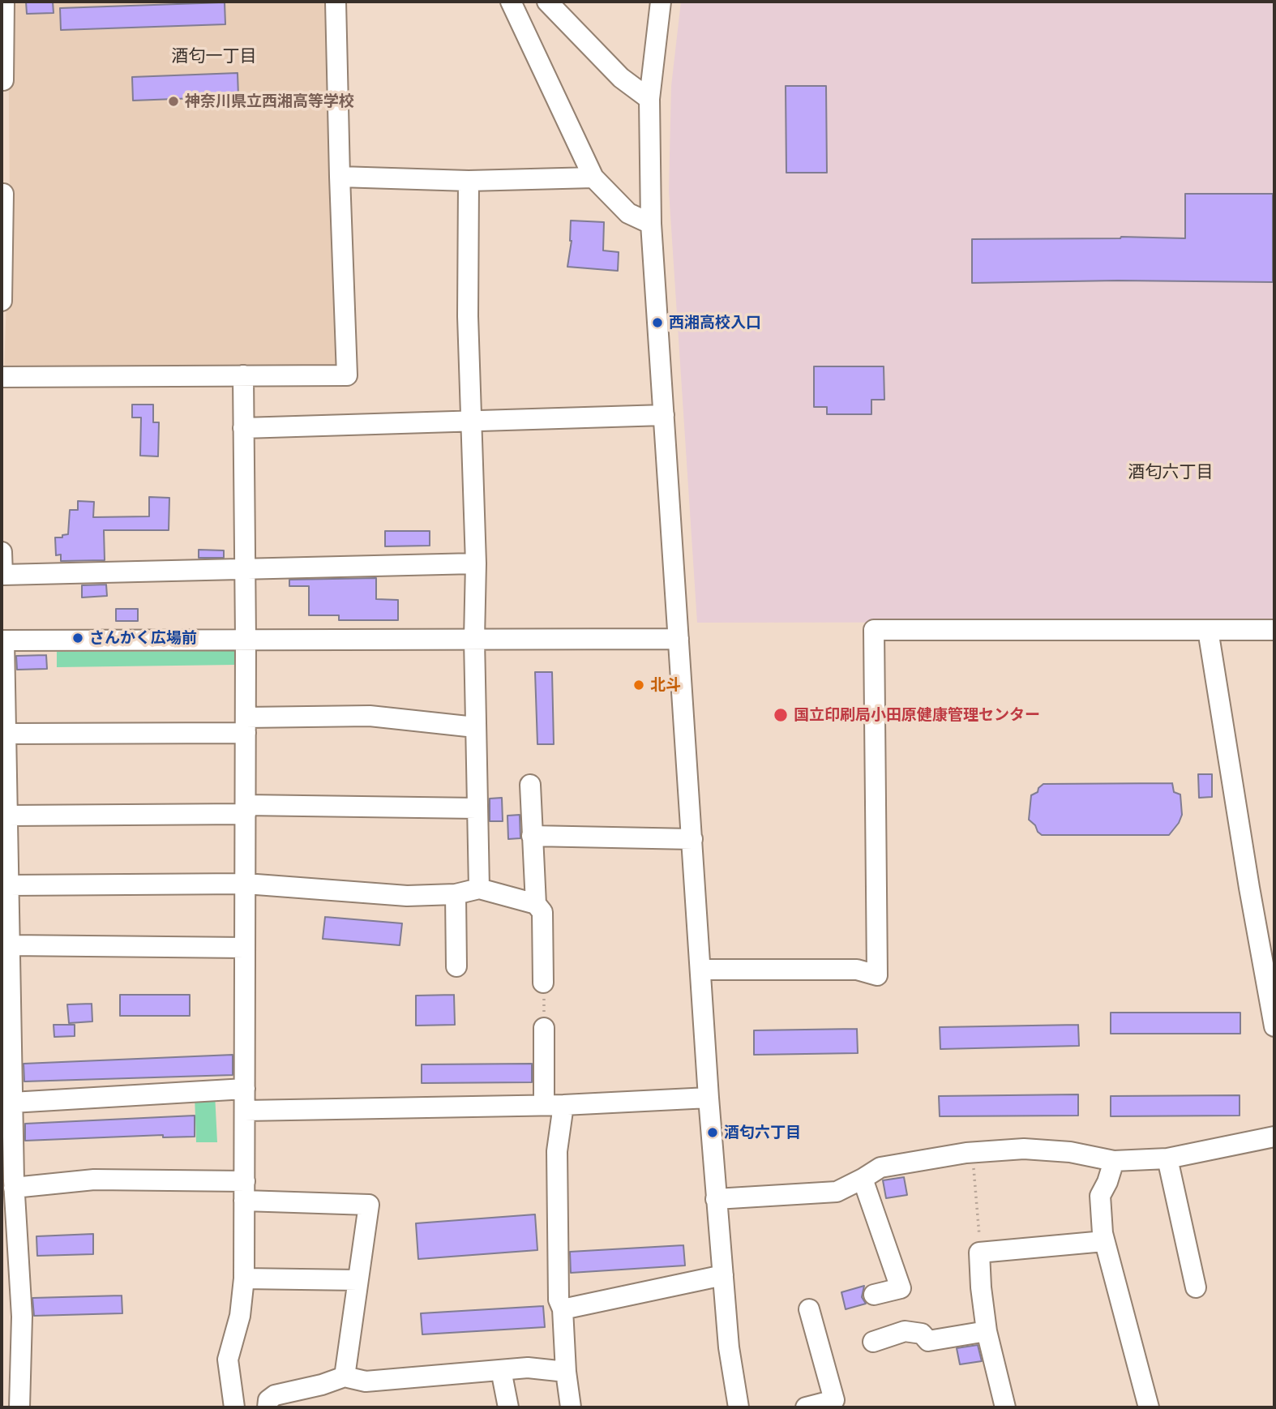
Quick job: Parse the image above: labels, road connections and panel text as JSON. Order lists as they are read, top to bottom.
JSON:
{
  "districts": ["酒匂一丁目", "酒匂六丁目"],
  "places": [
    "神奈川県立西湘高等学校",
    "西湘高校入口",
    "さんかく広場前",
    "北斗",
    "国立印刷局小田原健康管理センター",
    "酒匂六丁目"
  ]
}
